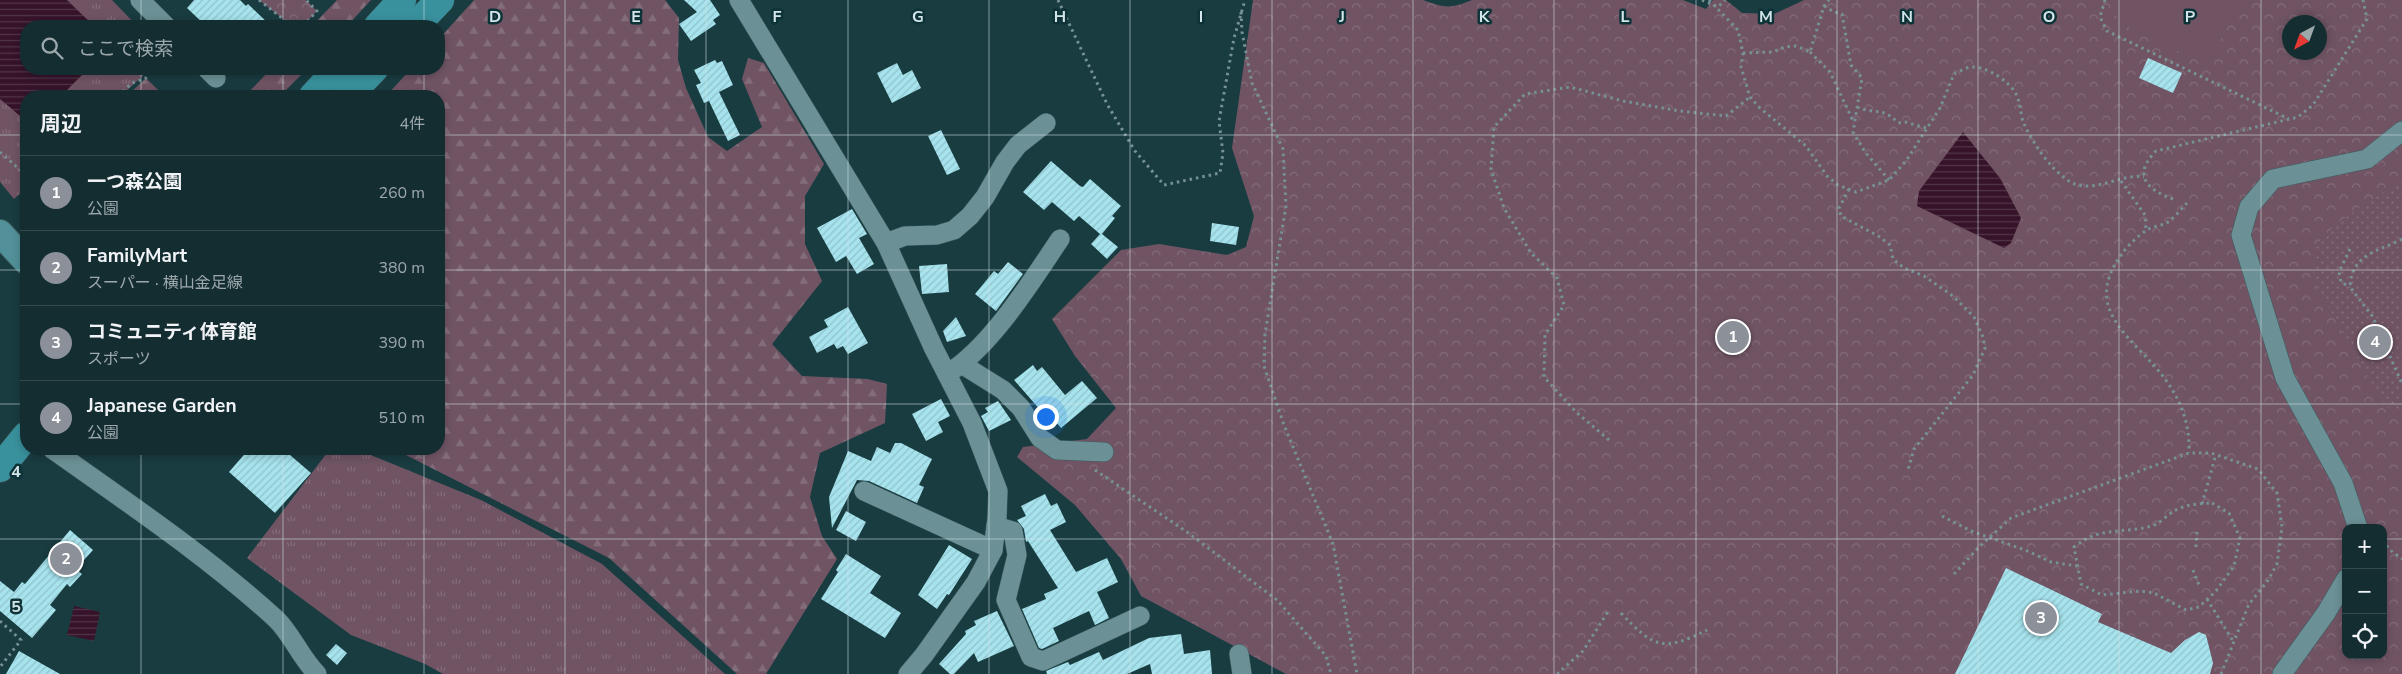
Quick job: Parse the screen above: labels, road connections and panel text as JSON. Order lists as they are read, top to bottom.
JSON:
{
  "north": "bottom left",
  "page": {
    "search": "ここで検索",
    "heading": ["周辺", "4件"],
    "list": [
      {
        "mark": "1",
        "name": "一つ森公園",
        "note": "公園",
        "value": "260 m"
      },
      {
        "mark": "2",
        "name": "FamilyMart",
        "note": "スーパー · 横山金足線",
        "value": "380 m"
      },
      {
        "mark": "3",
        "name": "コミュニティ体育館",
        "note": "スポーツ",
        "value": "390 m"
      },
      {
        "mark": "4",
        "name": "Japanese Garden",
        "note": "公園",
        "value": "510 m"
      }
    ],
    "pins": [
      "1",
      "4",
      "2",
      "3"
    ],
    "map_buttons": ["+", "−"]
  },
  "grid": {
    "columns": [
      "D",
      "E",
      "F",
      "G",
      "H",
      "I",
      "J",
      "K",
      "L",
      "M",
      "N",
      "O",
      "P"
    ],
    "rows": ["4", "5"]
  }
}
